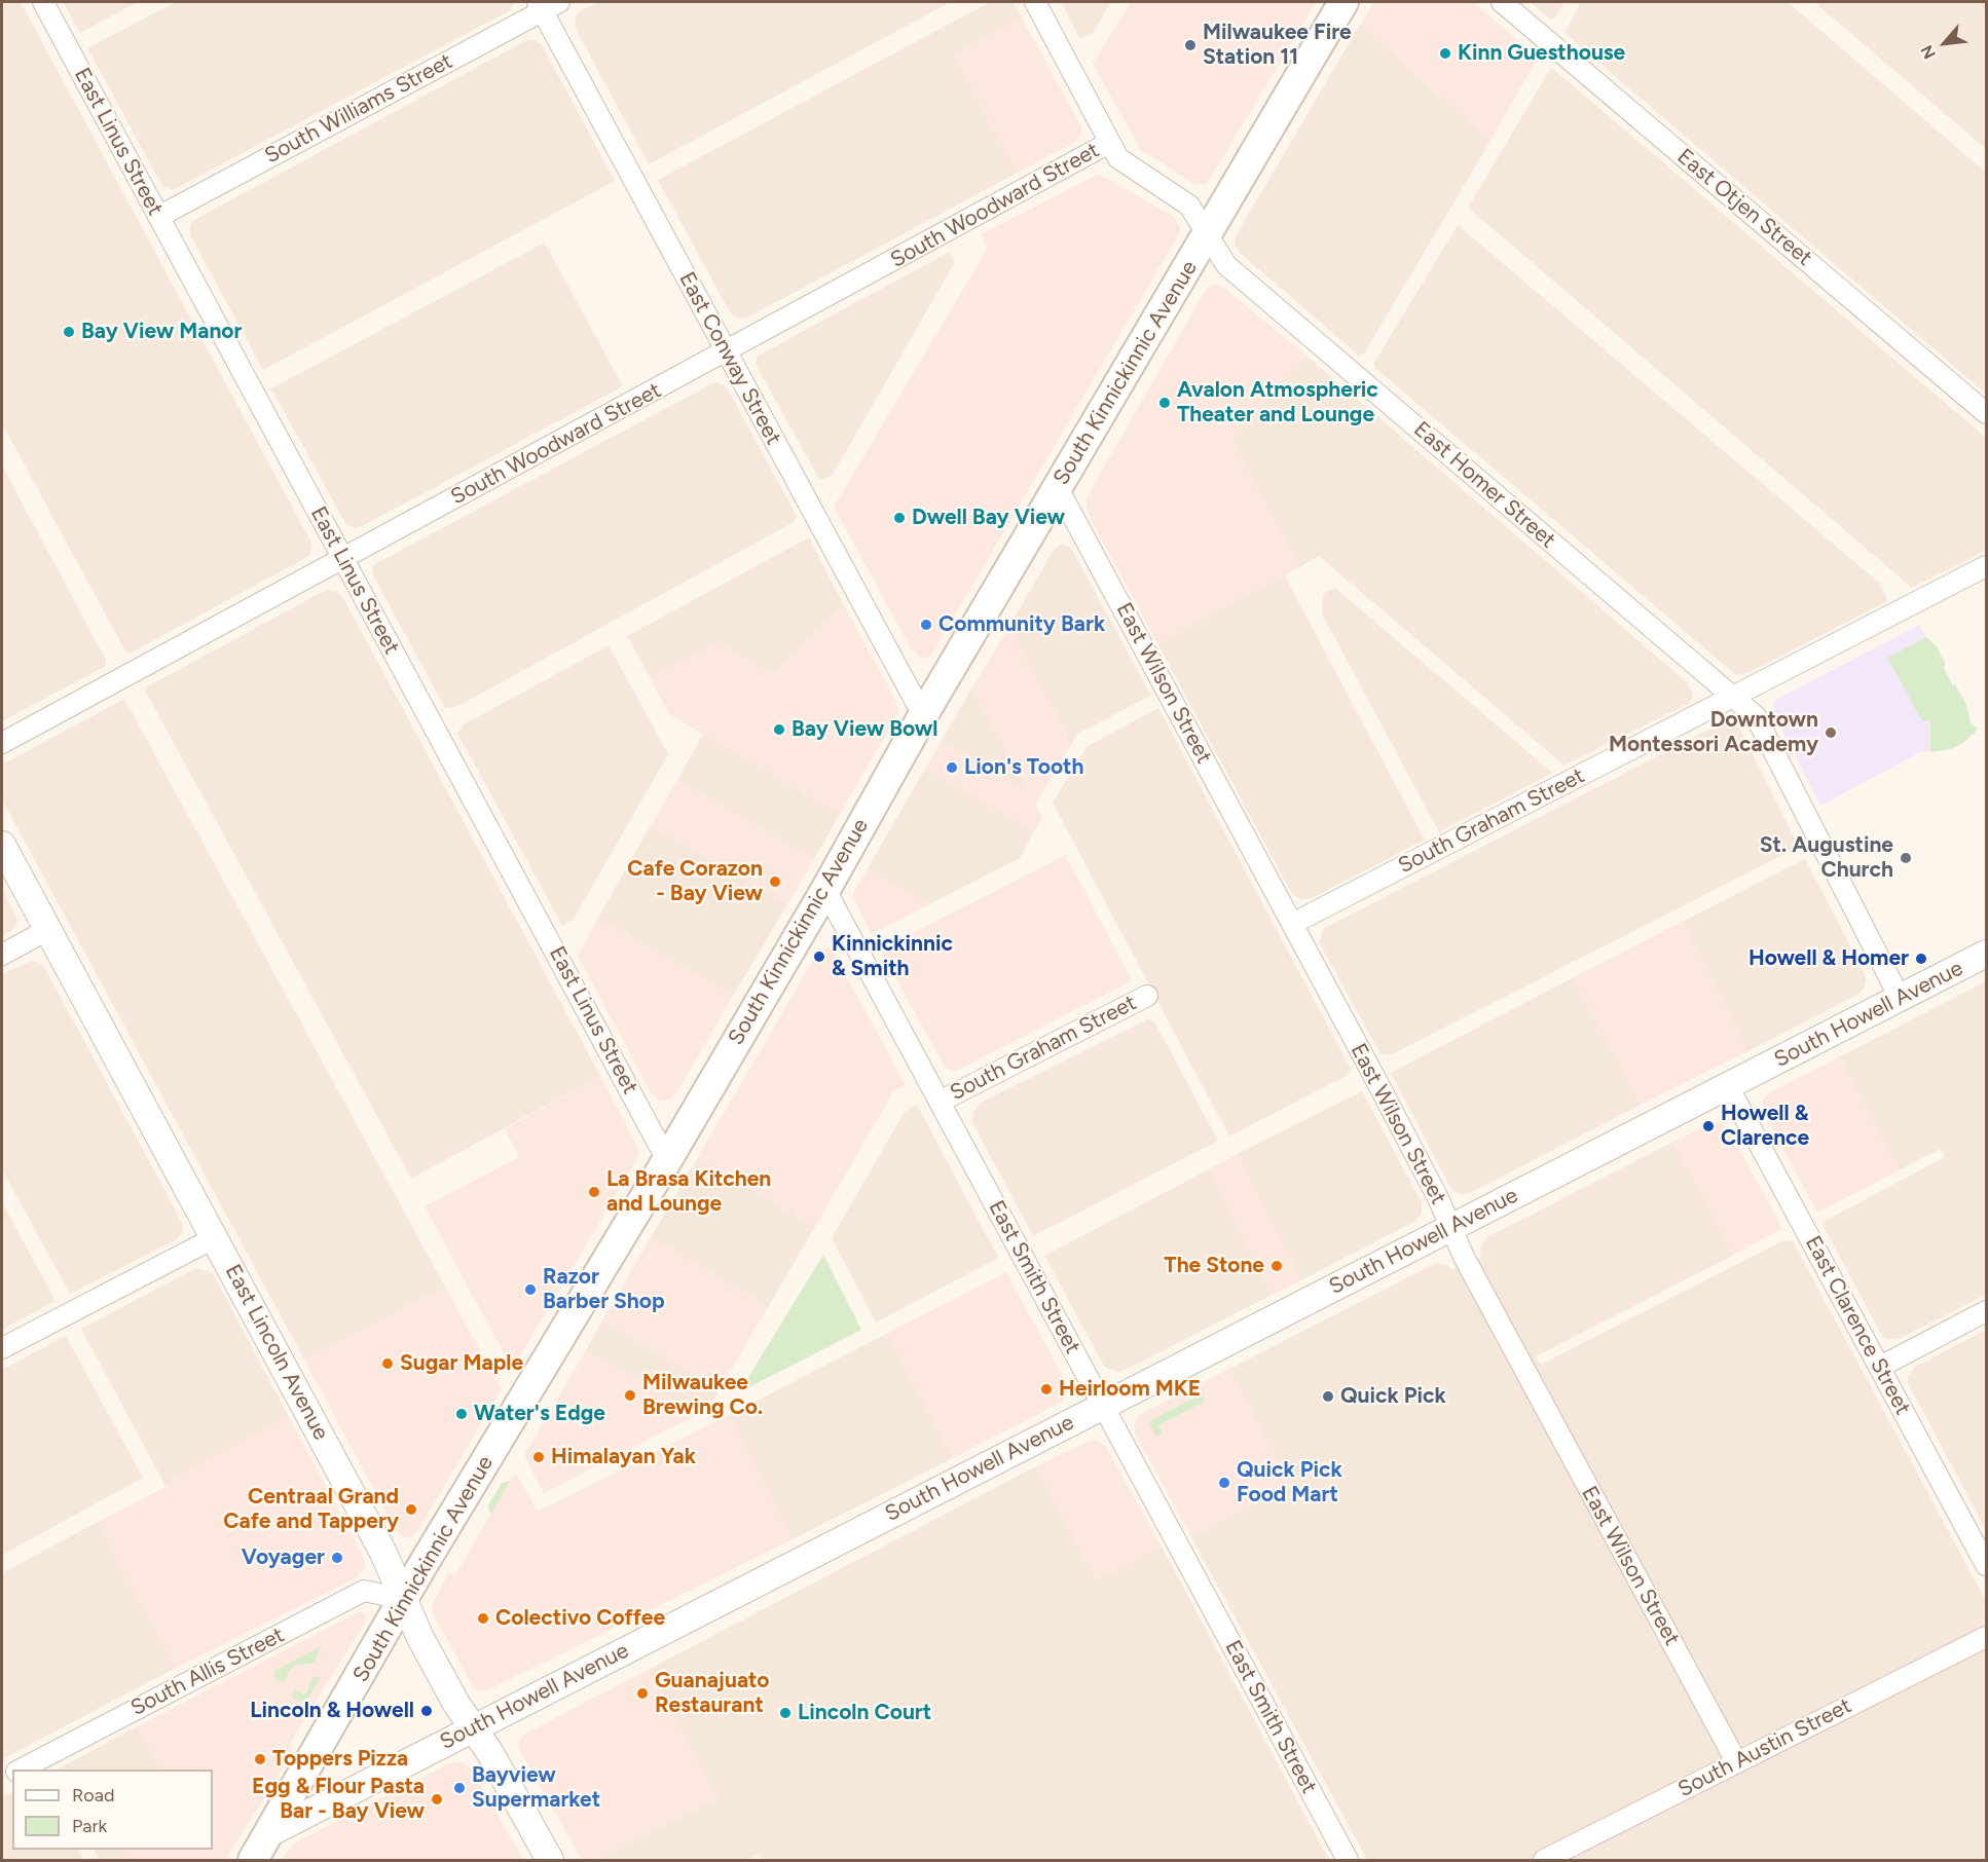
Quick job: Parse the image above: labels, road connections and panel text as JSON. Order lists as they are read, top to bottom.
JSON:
{
  "streets": {
    "main road": ["South Kinnickinnic Avenue"],
    "street": [
      "South Williams Street",
      "East Linus Street",
      "South Woodward Street",
      "East Otjen Street",
      "East Conway Street",
      "East Homer Street",
      "East Wilson Street",
      "South Graham Street",
      "South Howell Avenue",
      "East Smith Street",
      "East Clarence Street",
      "East Lincoln Avenue",
      "South Allis Street",
      "South Austin Street"
    ]
  },
  "crossings": [
    ["South Williams Street", "East Linus Street"],
    ["South Williams Street", "East Conway Street"],
    ["East Linus Street", "South Woodward Street"],
    ["East Linus Street", "South Kinnickinnic Avenue"],
    ["South Woodward Street", "East Conway Street"],
    ["South Woodward Street", "East Homer Street"],
    ["East Conway Street", "South Kinnickinnic Avenue"],
    ["South Kinnickinnic Avenue", "East Homer Street"],
    ["South Kinnickinnic Avenue", "East Wilson Street"],
    ["South Kinnickinnic Avenue", "South Howell Avenue"],
    ["South Kinnickinnic Avenue", "East Smith Street"],
    ["South Kinnickinnic Avenue", "East Lincoln Avenue"],
    ["South Kinnickinnic Avenue", "South Allis Street"],
    ["East Homer Street", "South Graham Street"],
    ["East Homer Street", "South Howell Avenue"],
    ["East Wilson Street", "South Graham Street"],
    ["East Wilson Street", "South Howell Avenue"],
    ["East Wilson Street", "South Austin Street"],
    ["South Graham Street", "East Smith Street"],
    ["South Howell Avenue", "East Smith Street"],
    ["South Howell Avenue", "East Clarence Street"],
    ["South Howell Avenue", "East Lincoln Avenue"],
    ["East Lincoln Avenue", "South Allis Street"]
  ],
  "places": [
    "Milwaukee Fire Station 11",
    "Kinn Guesthouse",
    "Bay View Manor",
    "Avalon Atmospheric Theater and Lounge",
    "Dwell Bay View",
    "Community Bark",
    "Bay View Bowl",
    "Downtown Montessori Academy",
    "Lion's Tooth",
    "St. Augustine Church",
    "Cafe Corazon - Bay View",
    "Kinnickinnic & Smith",
    "Howell & Homer",
    "Howell & Clarence",
    "La Brasa Kitchen and Lounge",
    "The Stone",
    "Razor Barber Shop",
    "Sugar Maple",
    "Heirloom MKE",
    "Milwaukee Brewing Co.",
    "Quick Pick",
    "Water's Edge",
    "Himalayan Yak",
    "Quick Pick Food Mart",
    "Centraal Grand Cafe and Tappery",
    "Voyager",
    "Colectivo Coffee",
    "Guanajuato Restaurant",
    "Lincoln & Howell",
    "Lincoln Court",
    "Toppers Pizza",
    "Bayview Supermarket",
    "Egg & Flour Pasta Bar - Bay View"
  ],
  "legend": ["Road", "Park"],
  "north": "bottom left"
}
